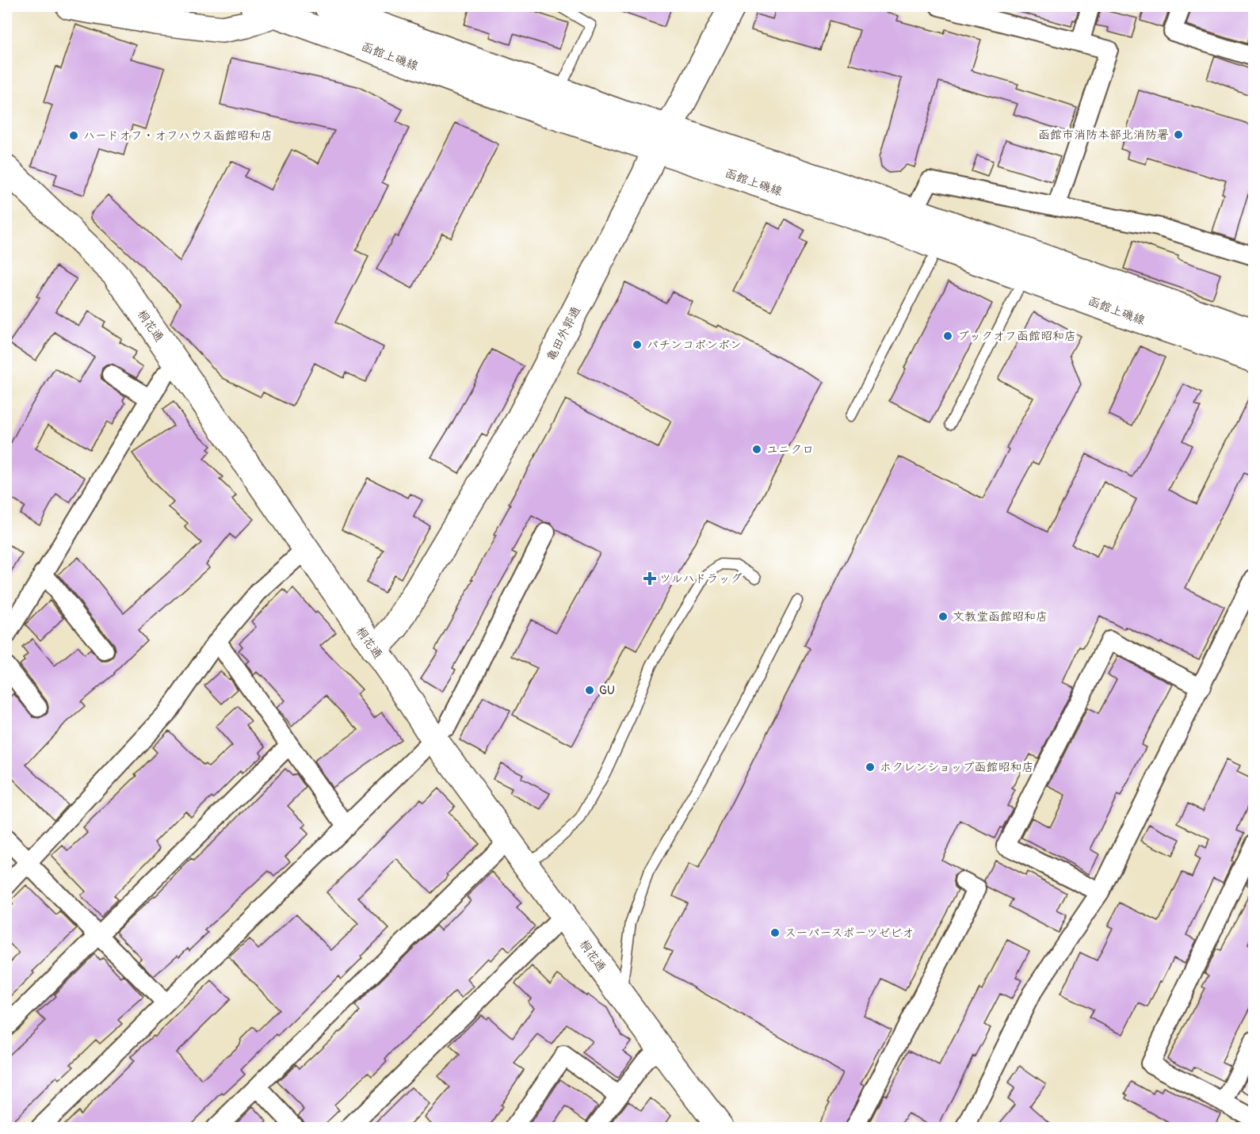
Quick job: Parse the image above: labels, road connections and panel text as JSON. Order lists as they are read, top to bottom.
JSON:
{
  "streets": {
    "street": ["函館上磯線", "桐花通", "亀田外郭通"]
  },
  "crossings": [
    ["函館上磯線", "亀田外郭通"],
    ["桐花通", "亀田外郭通"]
  ],
  "places": {
    "other": [
      "函館市消防本部北消防署",
      "ハードオフ・オフハウス函館昭和店",
      "ブックオフ函館昭和店",
      "パチンコボンボン",
      "ユニクロ",
      "文教堂函館昭和店",
      "GU",
      "ホクレンショップ函館昭和店",
      "スーパースポーツゼビオ"
    ],
    "health": ["ツルハドラッグ"]
  }
}
